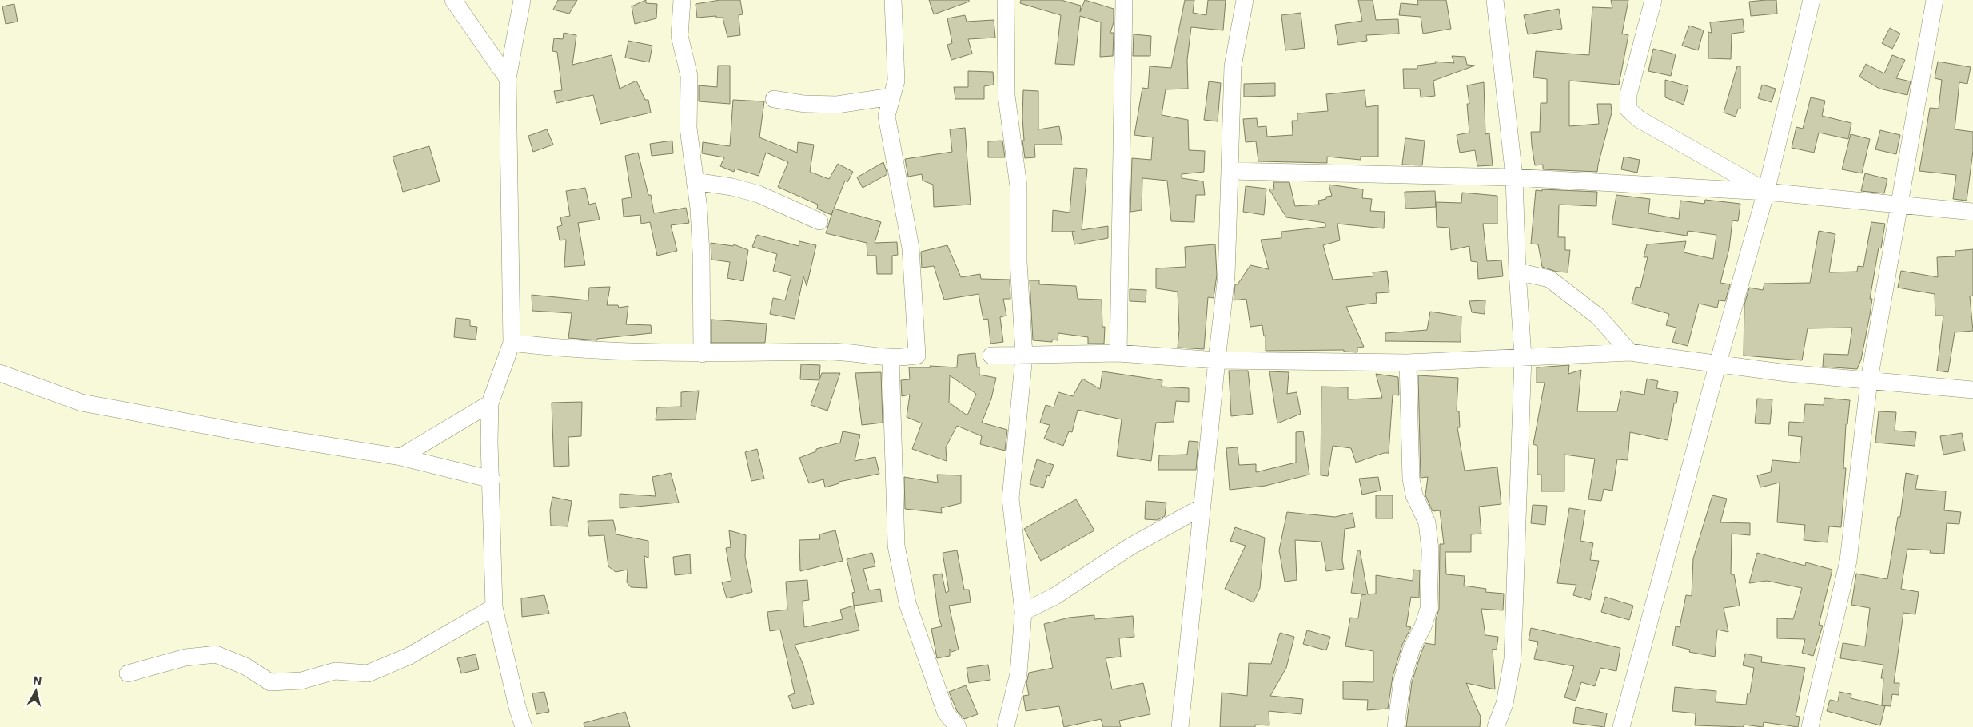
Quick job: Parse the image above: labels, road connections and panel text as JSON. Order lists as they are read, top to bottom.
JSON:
{
  "north": "top"
}
